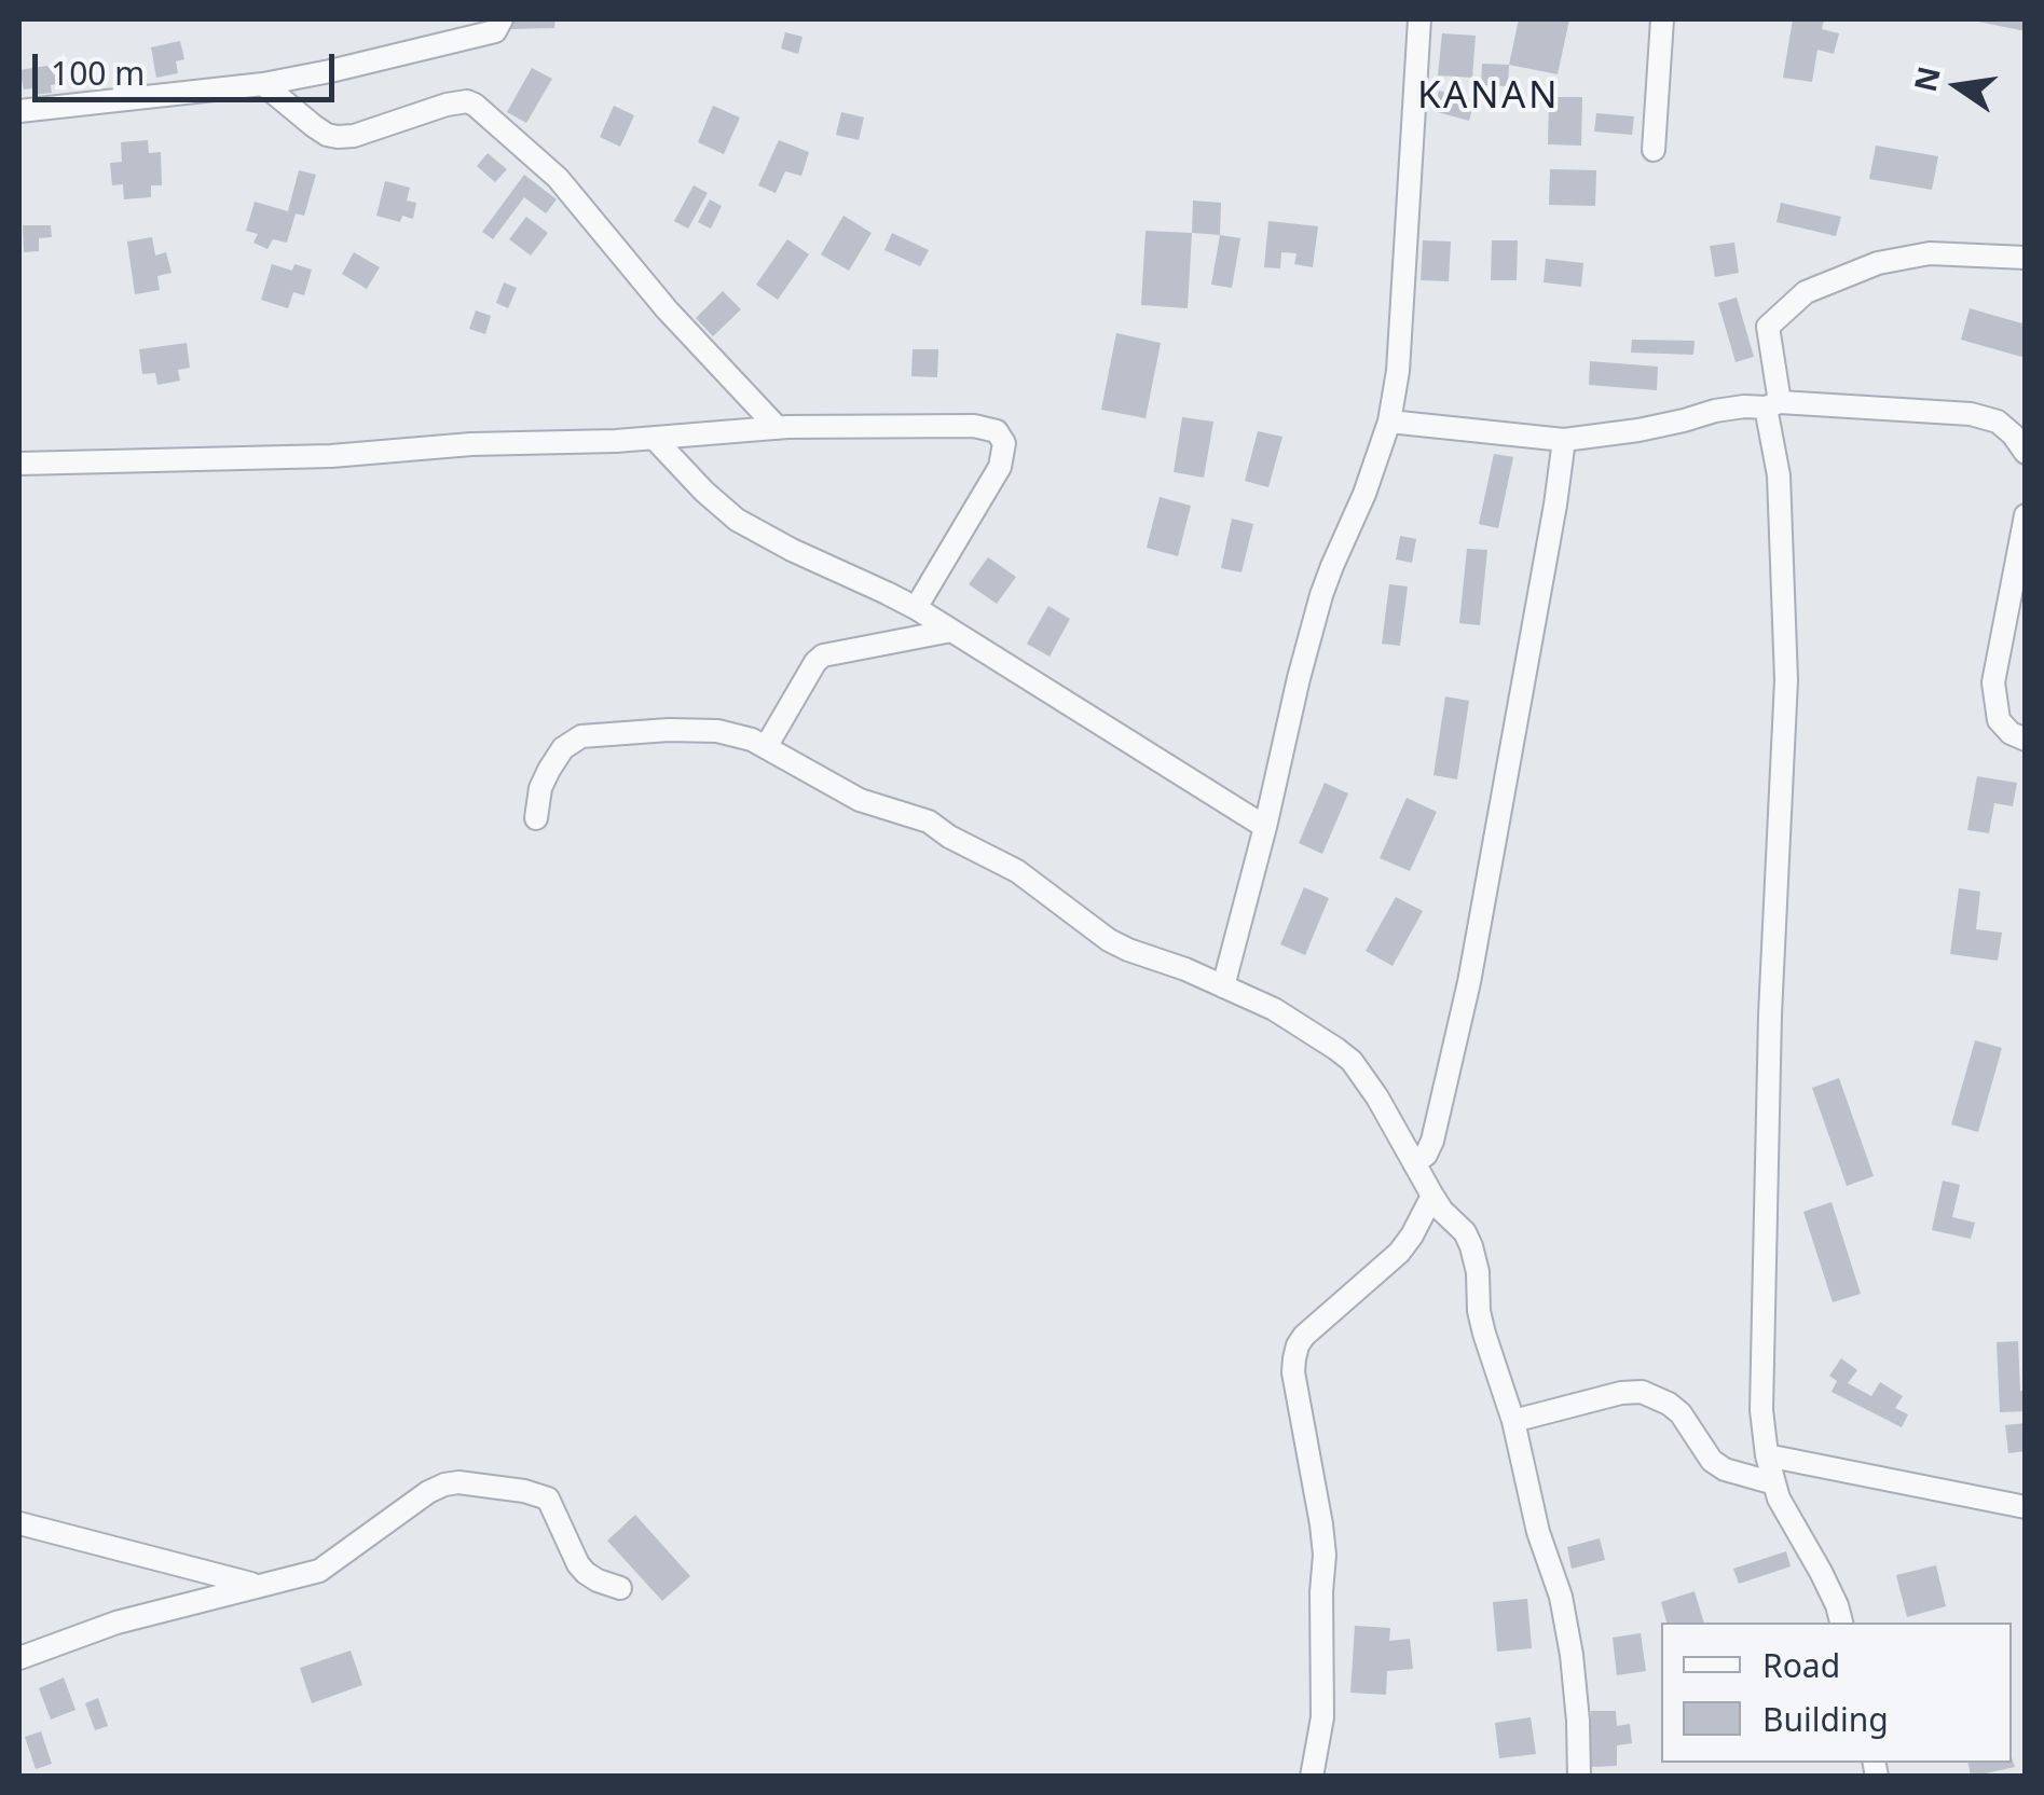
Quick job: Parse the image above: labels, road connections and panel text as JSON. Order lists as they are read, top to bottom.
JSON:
{
  "districts": ["KANAN"],
  "legend": ["Road", "Building"],
  "scale_bar": "100 m",
  "north": "left"
}
